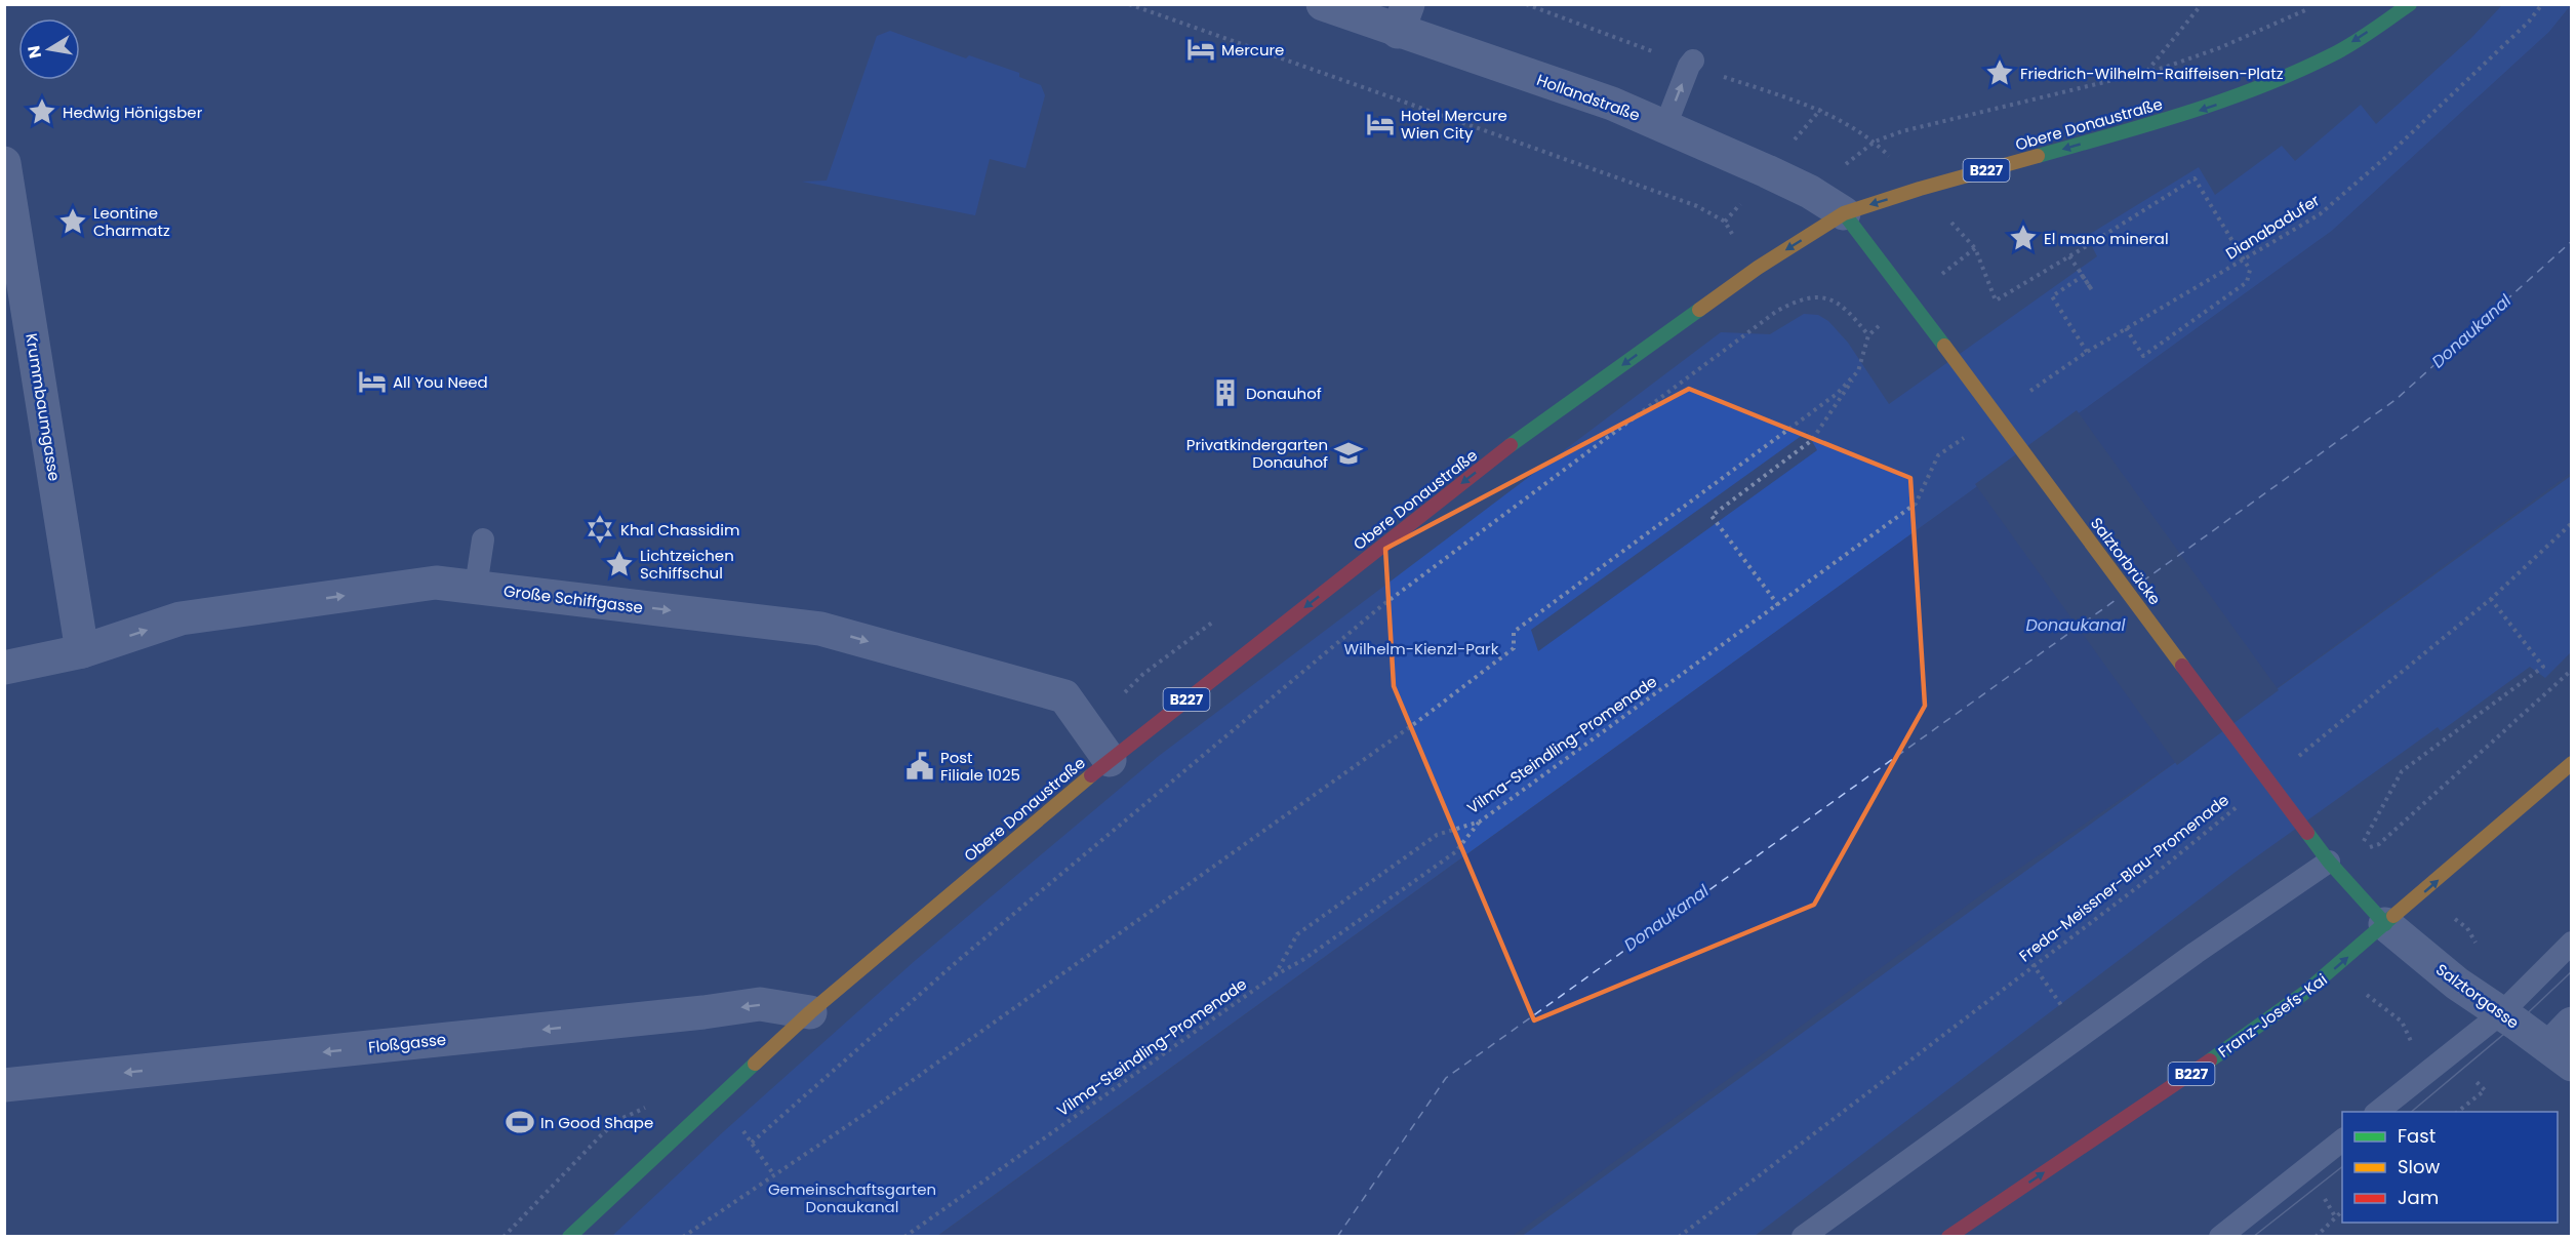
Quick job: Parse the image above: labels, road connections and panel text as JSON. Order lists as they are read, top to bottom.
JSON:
{
  "streets": {
    "main road": [
      "Obere Donaustraße",
      "B227",
      "Salztorbrücke",
      "Franz-Josefs-Kai"
    ],
    "street": [
      "Hollandstraße",
      "Krummbaumgasse",
      "Große Schiffgasse",
      "Salztorgasse",
      "Floßgasse"
    ],
    "path": ["Dianabadufer", "Vilma-Steindling-Promenade", "Freda-Meissner-Blau-Promenade"]
  },
  "crossings": [
    ["Hollandstraße", "Obere Donaustraße"],
    ["Hollandstraße", "Salztorbrücke"],
    ["Obere Donaustraße", "Salztorbrücke"],
    ["Obere Donaustraße", "Große Schiffgasse"],
    ["Obere Donaustraße", "Floßgasse"],
    ["Krummbaumgasse", "Große Schiffgasse"],
    ["Salztorbrücke", "Salztorgasse"],
    ["Salztorbrücke", "Franz-Josefs-Kai"],
    ["Salztorgasse", "Franz-Josefs-Kai"]
  ],
  "one_way": [
    "Obere Donaustraße",
    "Große Schiffgasse",
    "Franz-Josefs-Kai",
    "Floßgasse"
  ],
  "water": ["Donaukanal"],
  "parks": ["Wilhelm-Kienzl-Park", "Gemeinschaftsgarten Donaukanal"],
  "places": {
    "hotel": ["Mercure", "Hotel Mercure Wien City", "All You Need"],
    "place": [
      "Friedrich-Wilhelm-Raiffeisen-Platz",
      "Hedwig Hönigsber",
      "Leontine Charmatz",
      "El mano mineral",
      "Lichtzeichen Schiffschul"
    ],
    "building": ["Donauhof"],
    "school or university": ["Privatkindergarten Donauhof"],
    "synagogue": ["Khal Chassidim"],
    "public building": ["Post Filiale 1025"],
    "sports": ["In Good Shape"]
  },
  "legend": ["Fast", "Slow", "Jam"],
  "north": "left"
}
